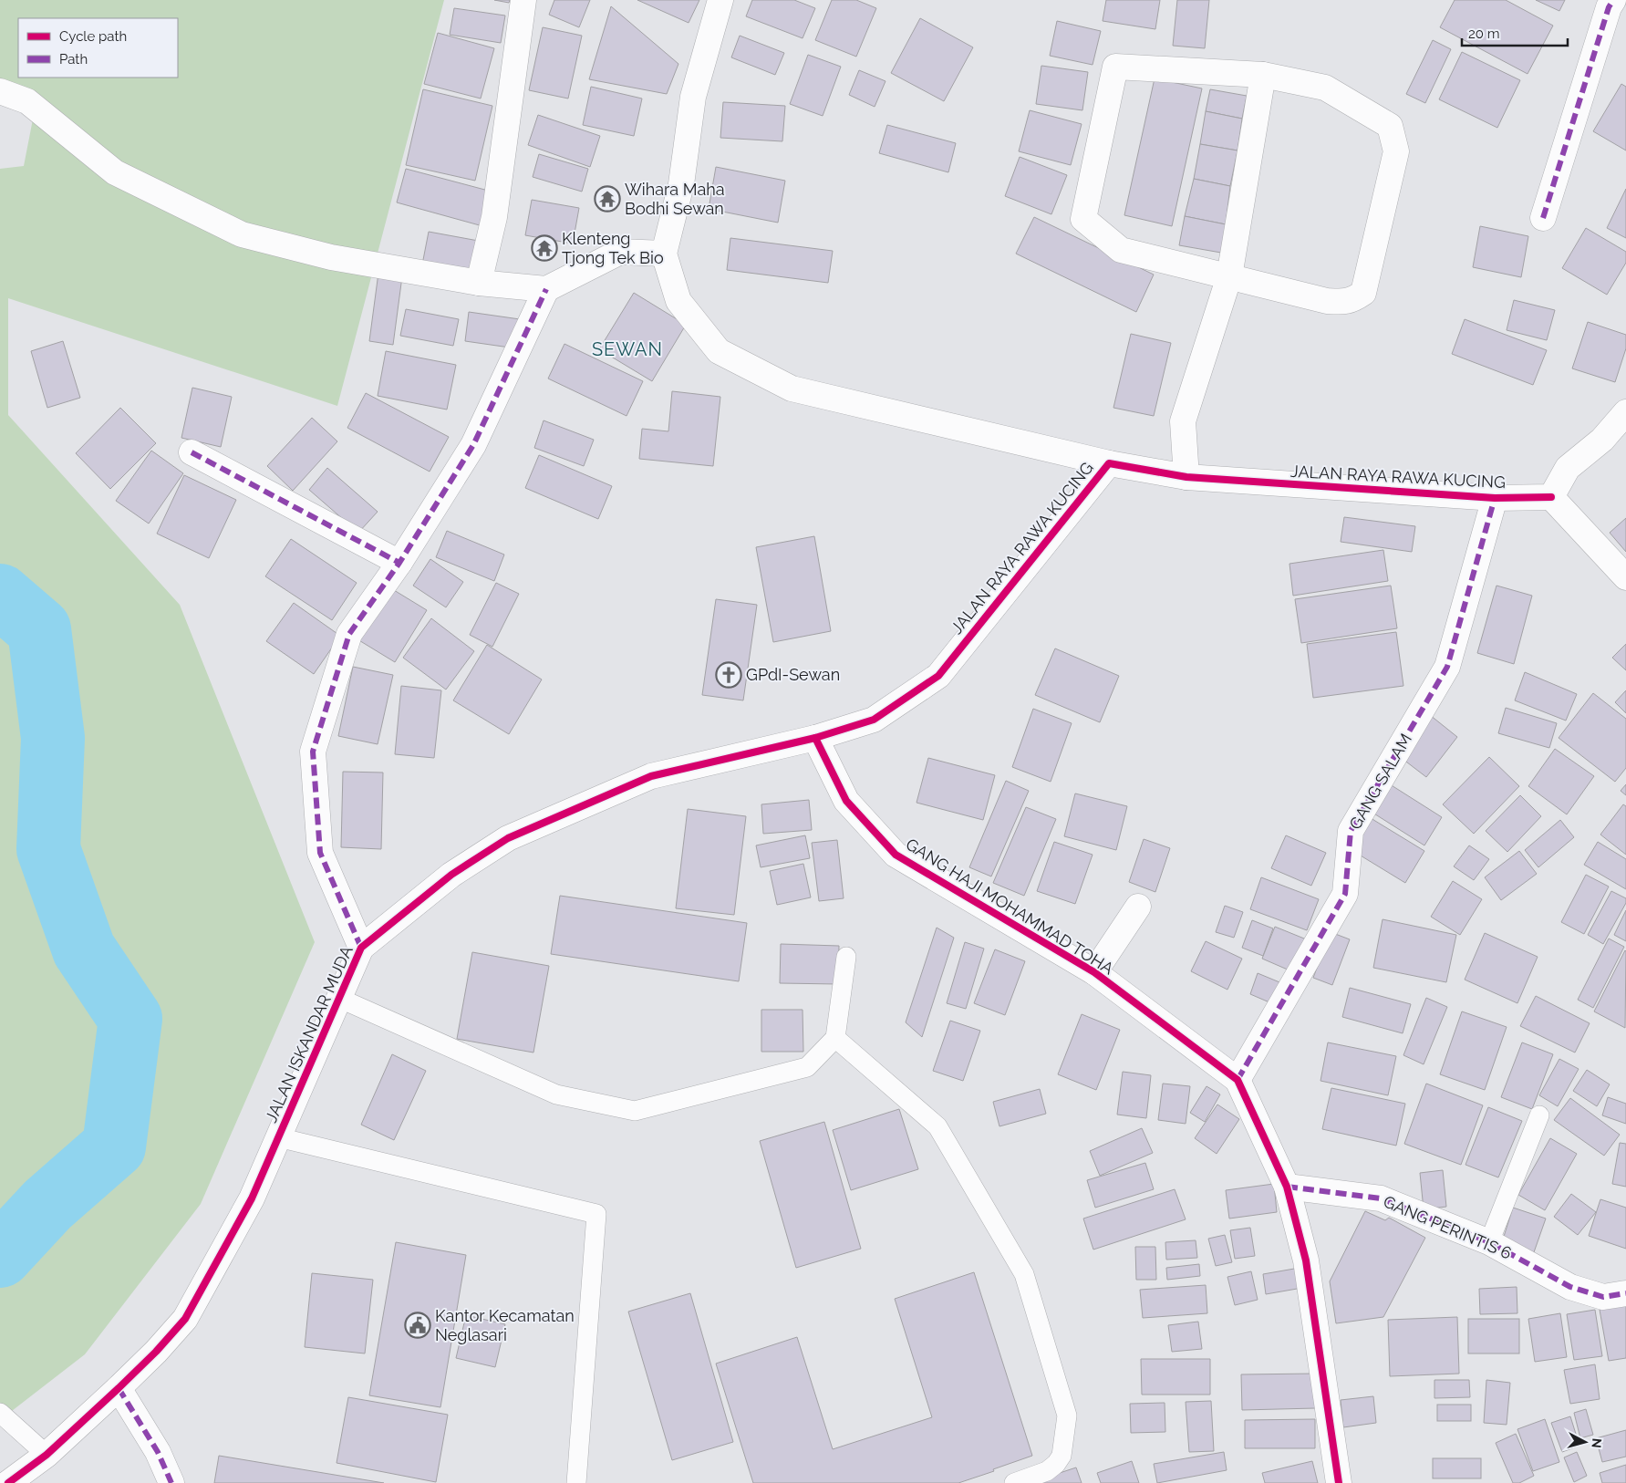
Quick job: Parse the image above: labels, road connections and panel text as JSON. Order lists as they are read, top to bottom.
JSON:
{
  "streets": {
    "street": [
      "JALAN RAYA RAWA KUCING",
      "GANG SALAM",
      "GANG HAJI MOHAMMAD TOHA",
      "JALAN ISKANDAR MUDA",
      "GANG PERINTIS 6"
    ]
  },
  "crossings": [
    ["JALAN RAYA RAWA KUCING", "GANG SALAM"],
    ["JALAN RAYA RAWA KUCING", "GANG HAJI MOHAMMAD TOHA"],
    ["JALAN RAYA RAWA KUCING", "JALAN ISKANDAR MUDA"],
    ["GANG SALAM", "GANG HAJI MOHAMMAD TOHA"],
    ["GANG HAJI MOHAMMAD TOHA", "JALAN ISKANDAR MUDA"],
    ["GANG HAJI MOHAMMAD TOHA", "GANG PERINTIS 6"]
  ],
  "districts": ["SEWAN"],
  "places": {
    "temple": ["Wihara Maha Bodhi Sewan", "Klenteng Tjong Tek Bio"],
    "church": ["GPdI-Sewan"],
    "public building": ["Kantor Kecamatan Neglasari"]
  },
  "legend": ["Cycle path", "Path"],
  "scale_bar": "20 m",
  "north": "right"
}
